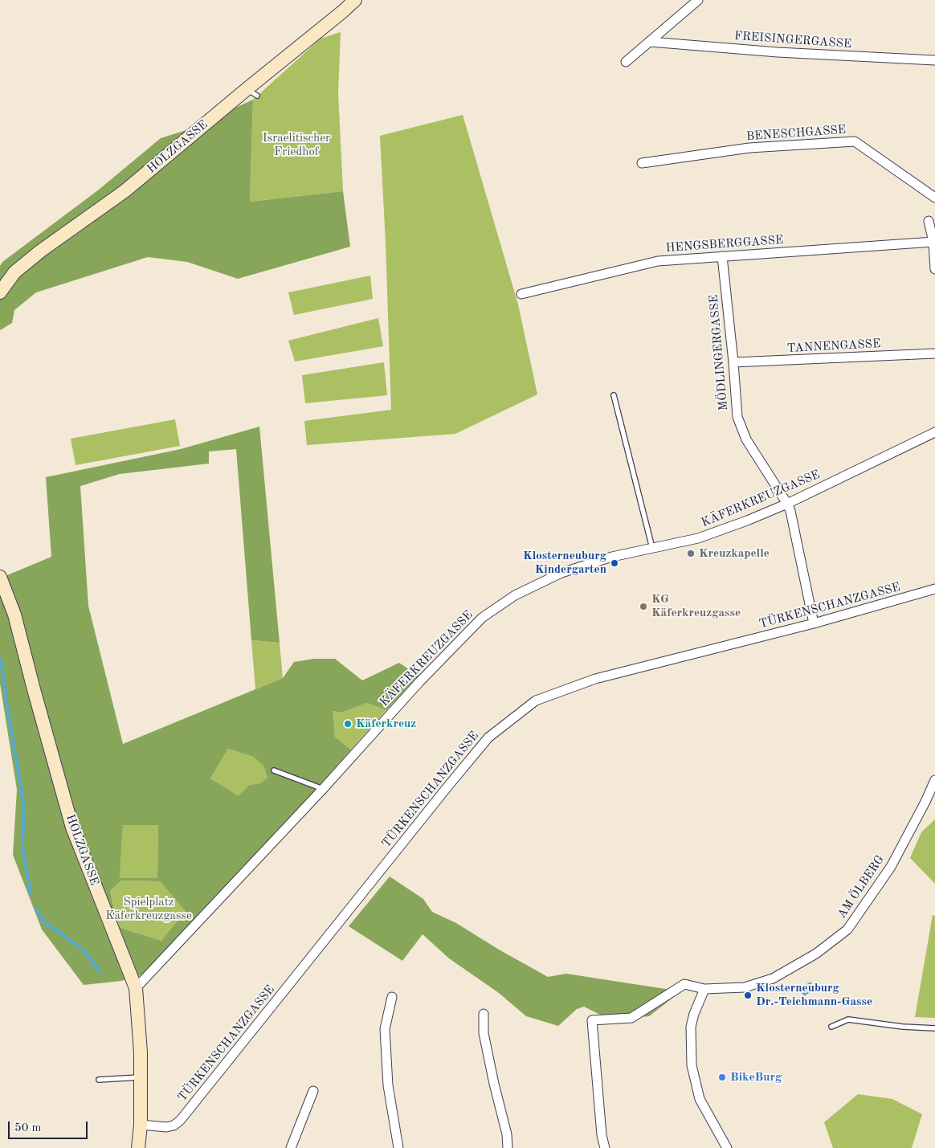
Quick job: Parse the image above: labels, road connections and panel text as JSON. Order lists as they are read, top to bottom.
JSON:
{
  "streets": {
    "street": [
      "FREISINGERGASSE",
      "BENESCHGASSE",
      "HOLZGASSE",
      "HENGSBERGGASSE",
      "TANNENGASSE",
      "MÖDLINGERGASSE",
      "KÄFERKREUZGASSE",
      "TÜRKENSCHANZGASSE",
      "AM ÖLBERG"
    ]
  },
  "crossings": [
    ["HOLZGASSE", "KÄFERKREUZGASSE"],
    ["HOLZGASSE", "TÜRKENSCHANZGASSE"],
    ["HENGSBERGGASSE", "MÖDLINGERGASSE"],
    ["TANNENGASSE", "MÖDLINGERGASSE"],
    ["MÖDLINGERGASSE", "KÄFERKREUZGASSE"],
    ["MÖDLINGERGASSE", "TÜRKENSCHANZGASSE"]
  ],
  "parks": ["Israelitischer Friedhof", "Spielplatz Käferkreuzgasse"],
  "places": [
    "Kreuzkapelle",
    "Klosterneuburg Kindergarten",
    "KG Käferkreuzgasse",
    "Käferkreuz",
    "Klosterneuburg Dr.-Teichmann-Gasse",
    "BikeBurg"
  ],
  "scale_bar": "50 m"
}
